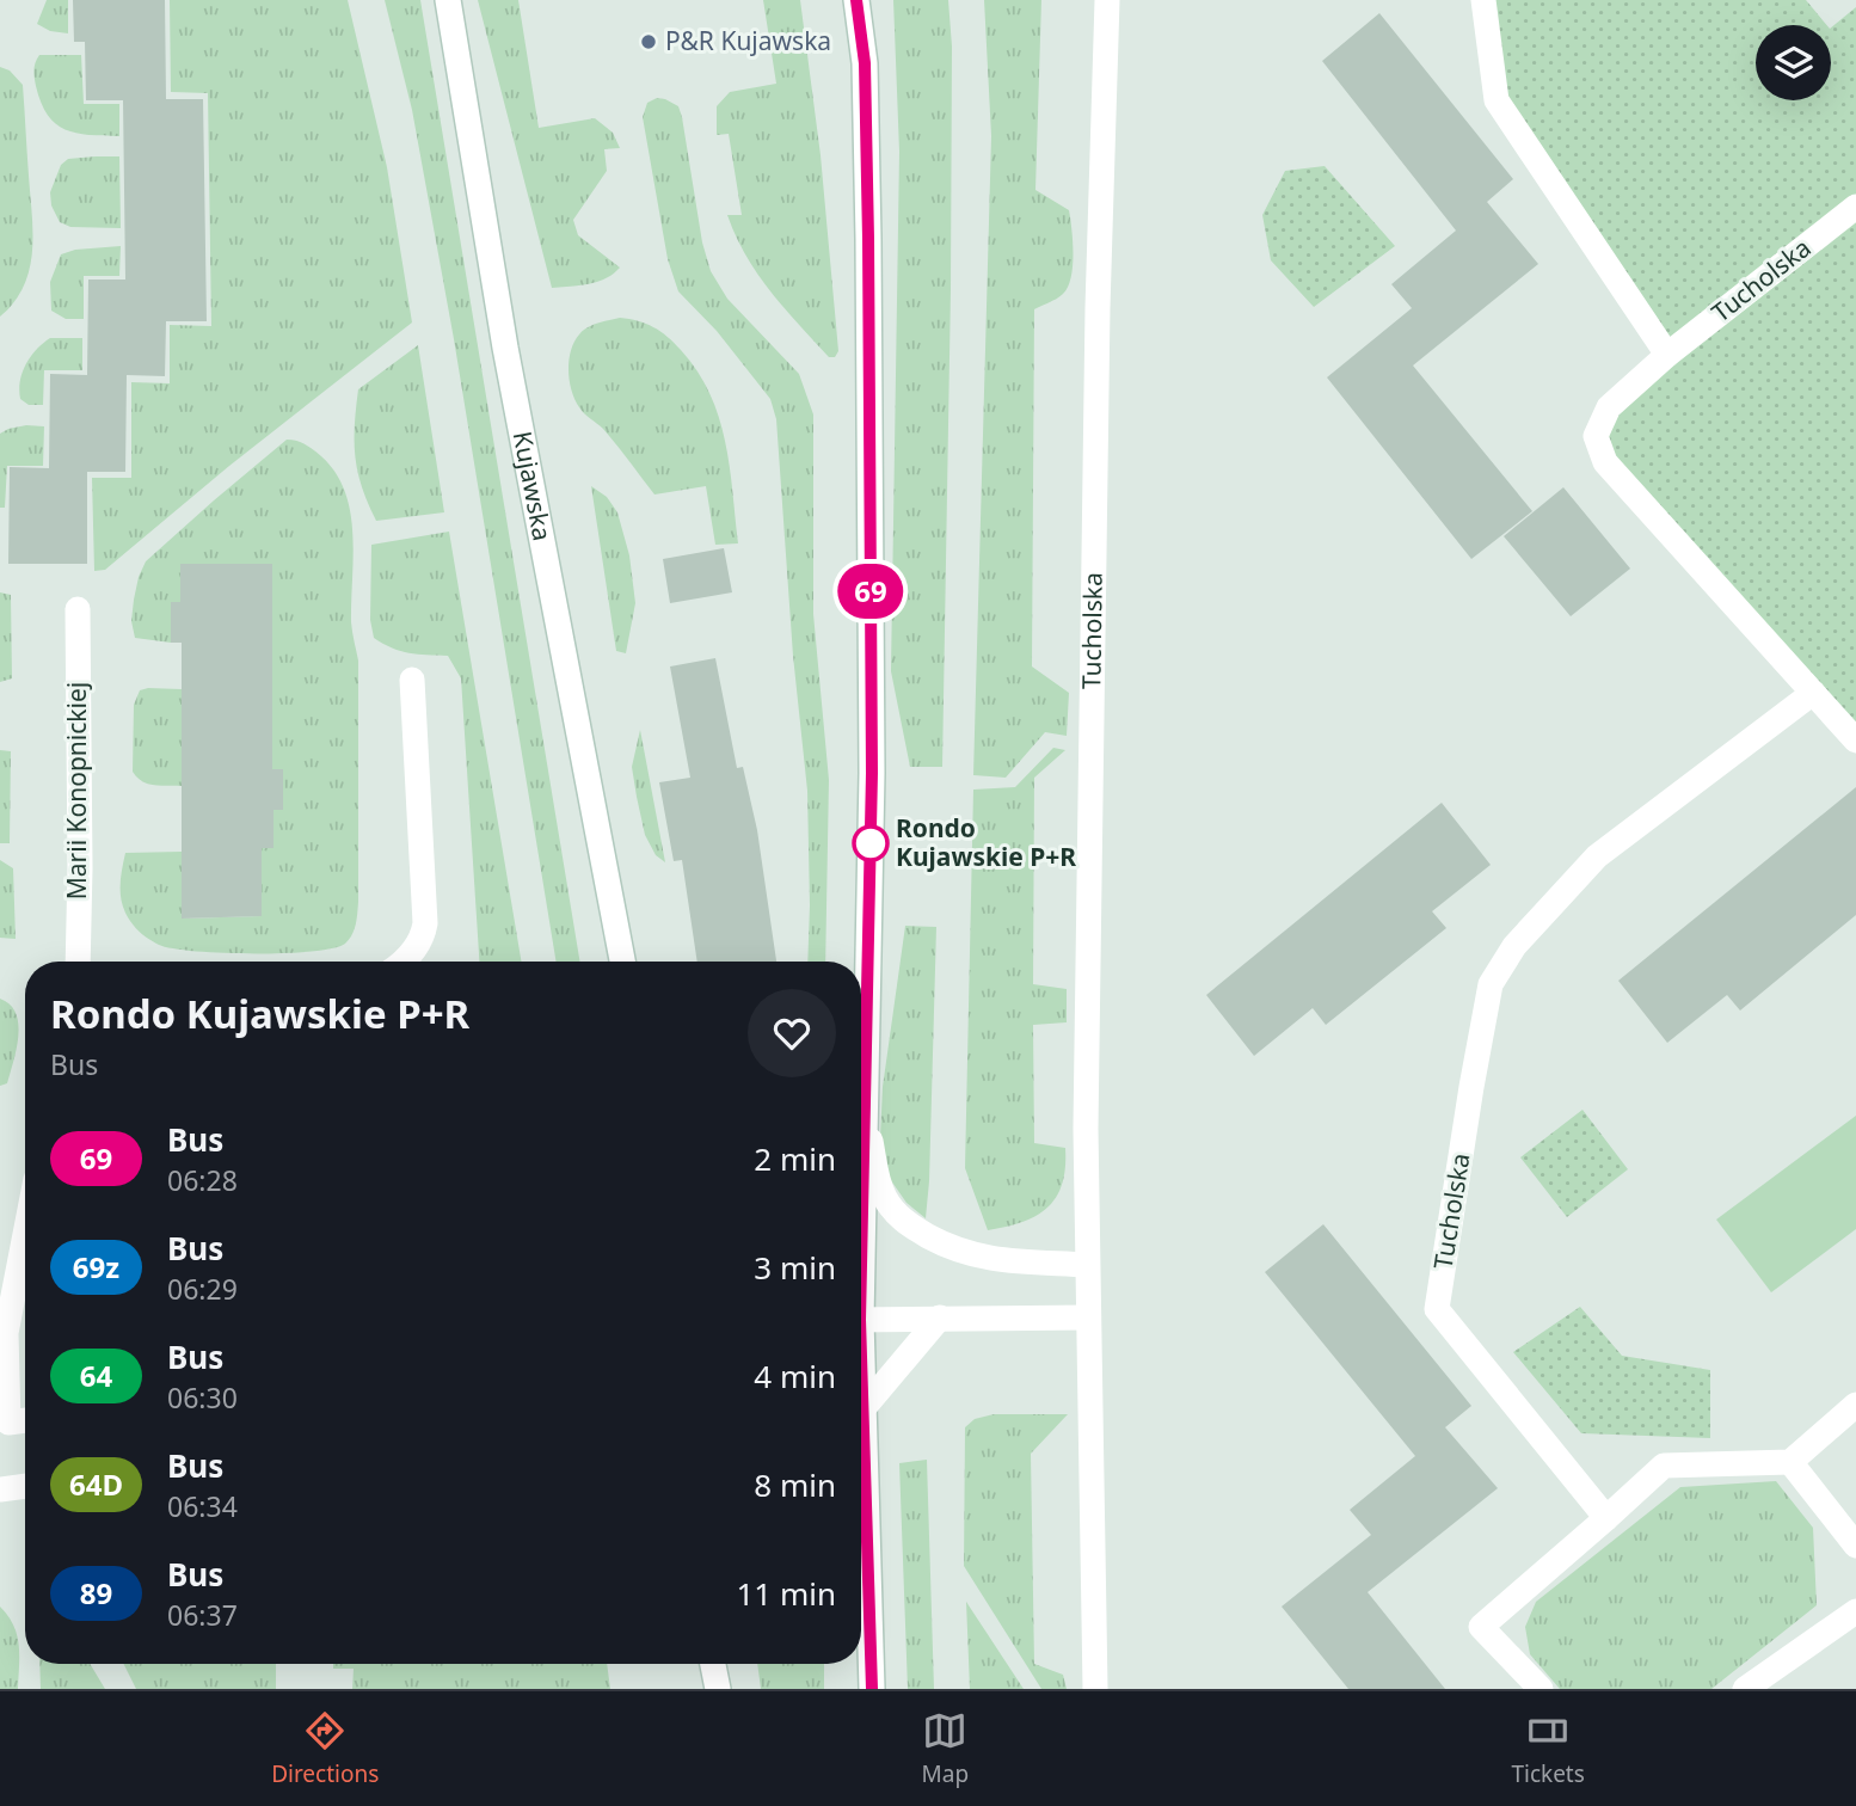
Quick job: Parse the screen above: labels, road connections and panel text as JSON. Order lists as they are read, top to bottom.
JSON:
{
  "streets": {
    "street": ["Tucholska", "Kujawska", "Marii Konopnickiej"]
  },
  "places": ["P&R Kujawska", "Rondo Kujawskie P+R"],
  "lines": ["bus line 69"],
  "page": {
    "on_map": "69",
    "heading": ["Rondo Kujawskie P+R", "Bus"],
    "list": [
      {
        "mark": "69",
        "name": "Bus",
        "note": "06:28",
        "value": "2 min"
      },
      {
        "mark": "69z",
        "name": "Bus",
        "note": "06:29",
        "value": "3 min"
      },
      {
        "mark": "64",
        "name": "Bus",
        "note": "06:30",
        "value": "4 min"
      },
      {
        "mark": "64D",
        "name": "Bus",
        "note": "06:34",
        "value": "8 min"
      },
      {
        "mark": "89",
        "name": "Bus",
        "note": "06:37",
        "value": "11 min"
      }
    ],
    "tabs": ["Directions", "Map", "Tickets"]
  }
}
